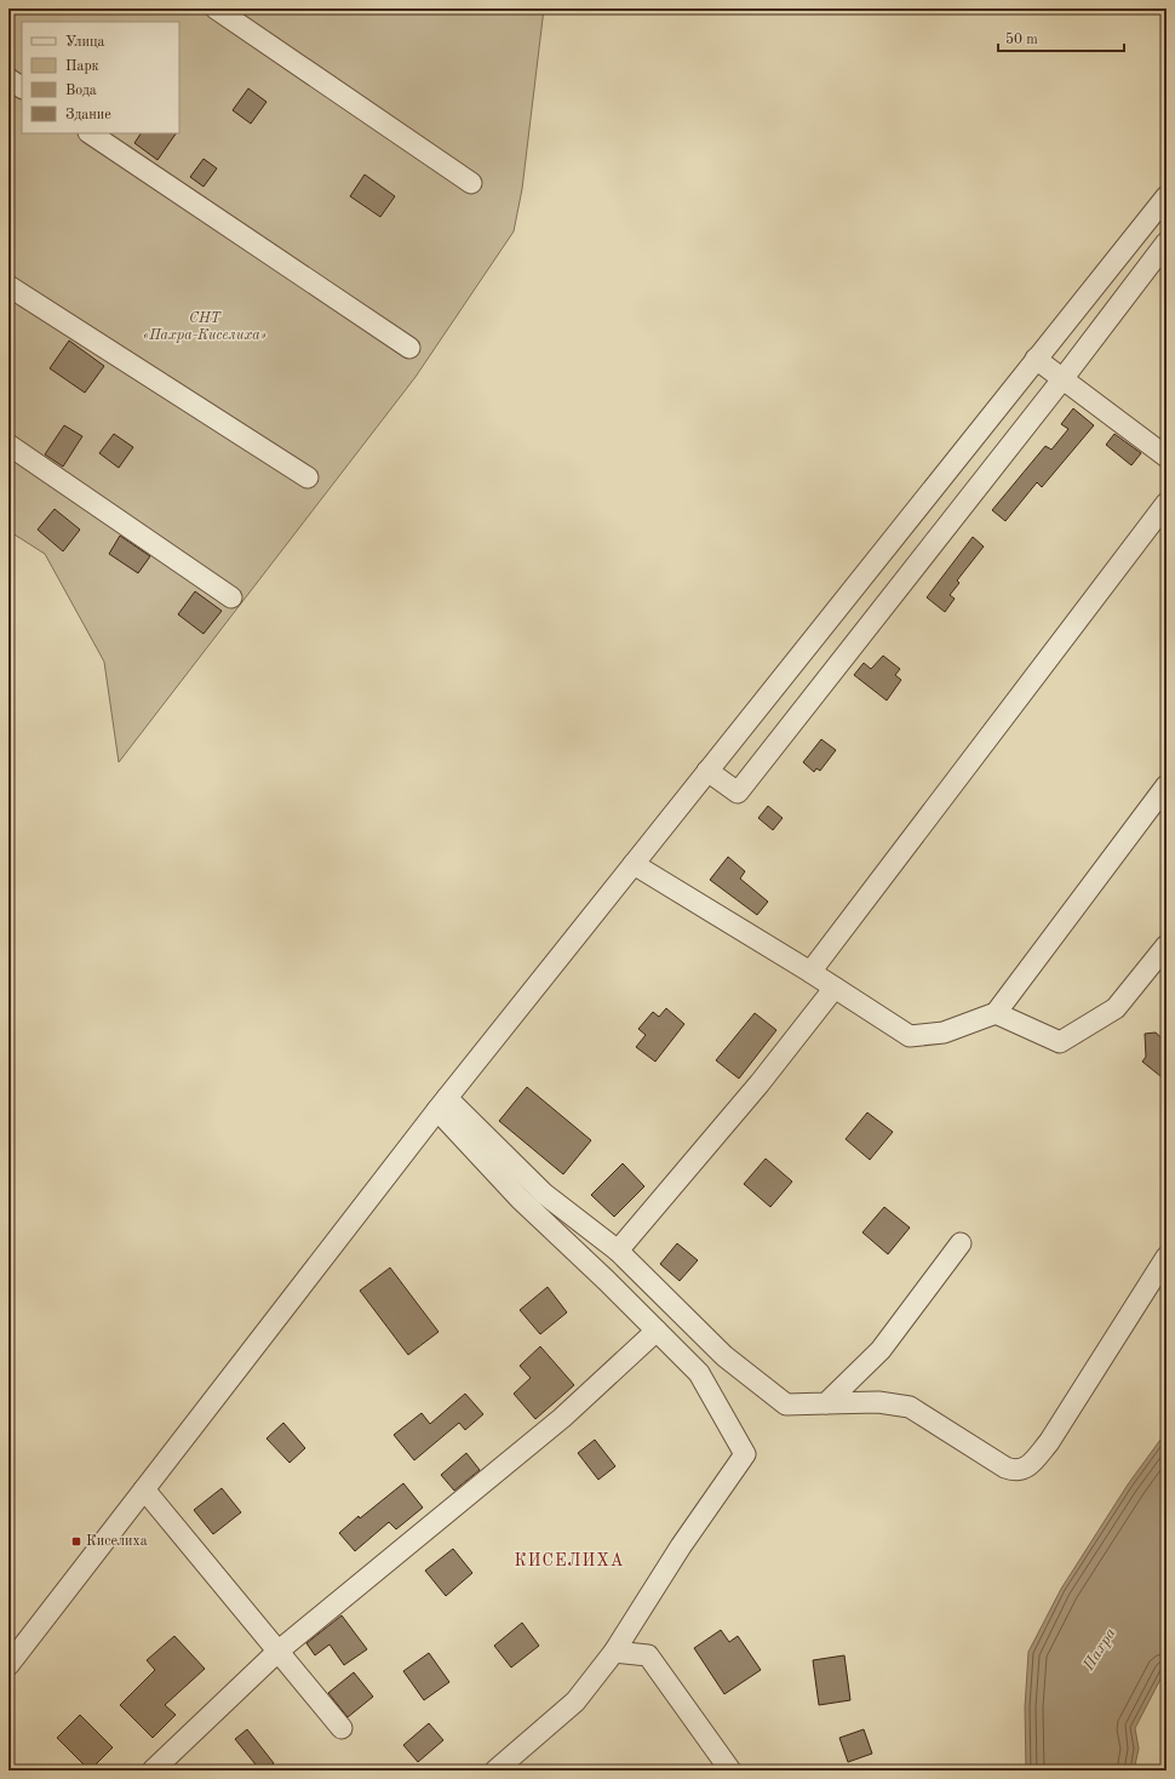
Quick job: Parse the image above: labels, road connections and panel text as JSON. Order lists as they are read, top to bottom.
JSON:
{
  "districts": ["КИСЕЛИХА"],
  "water": ["Пахра"],
  "parks": ["СНТ «Пахра-Киселиха»"],
  "places": {
    "transit": ["Киселиха"]
  },
  "legend": [
    "Улица",
    "Парк",
    "Вода",
    "Здание"
  ],
  "scale_bar": "50 m"
}
